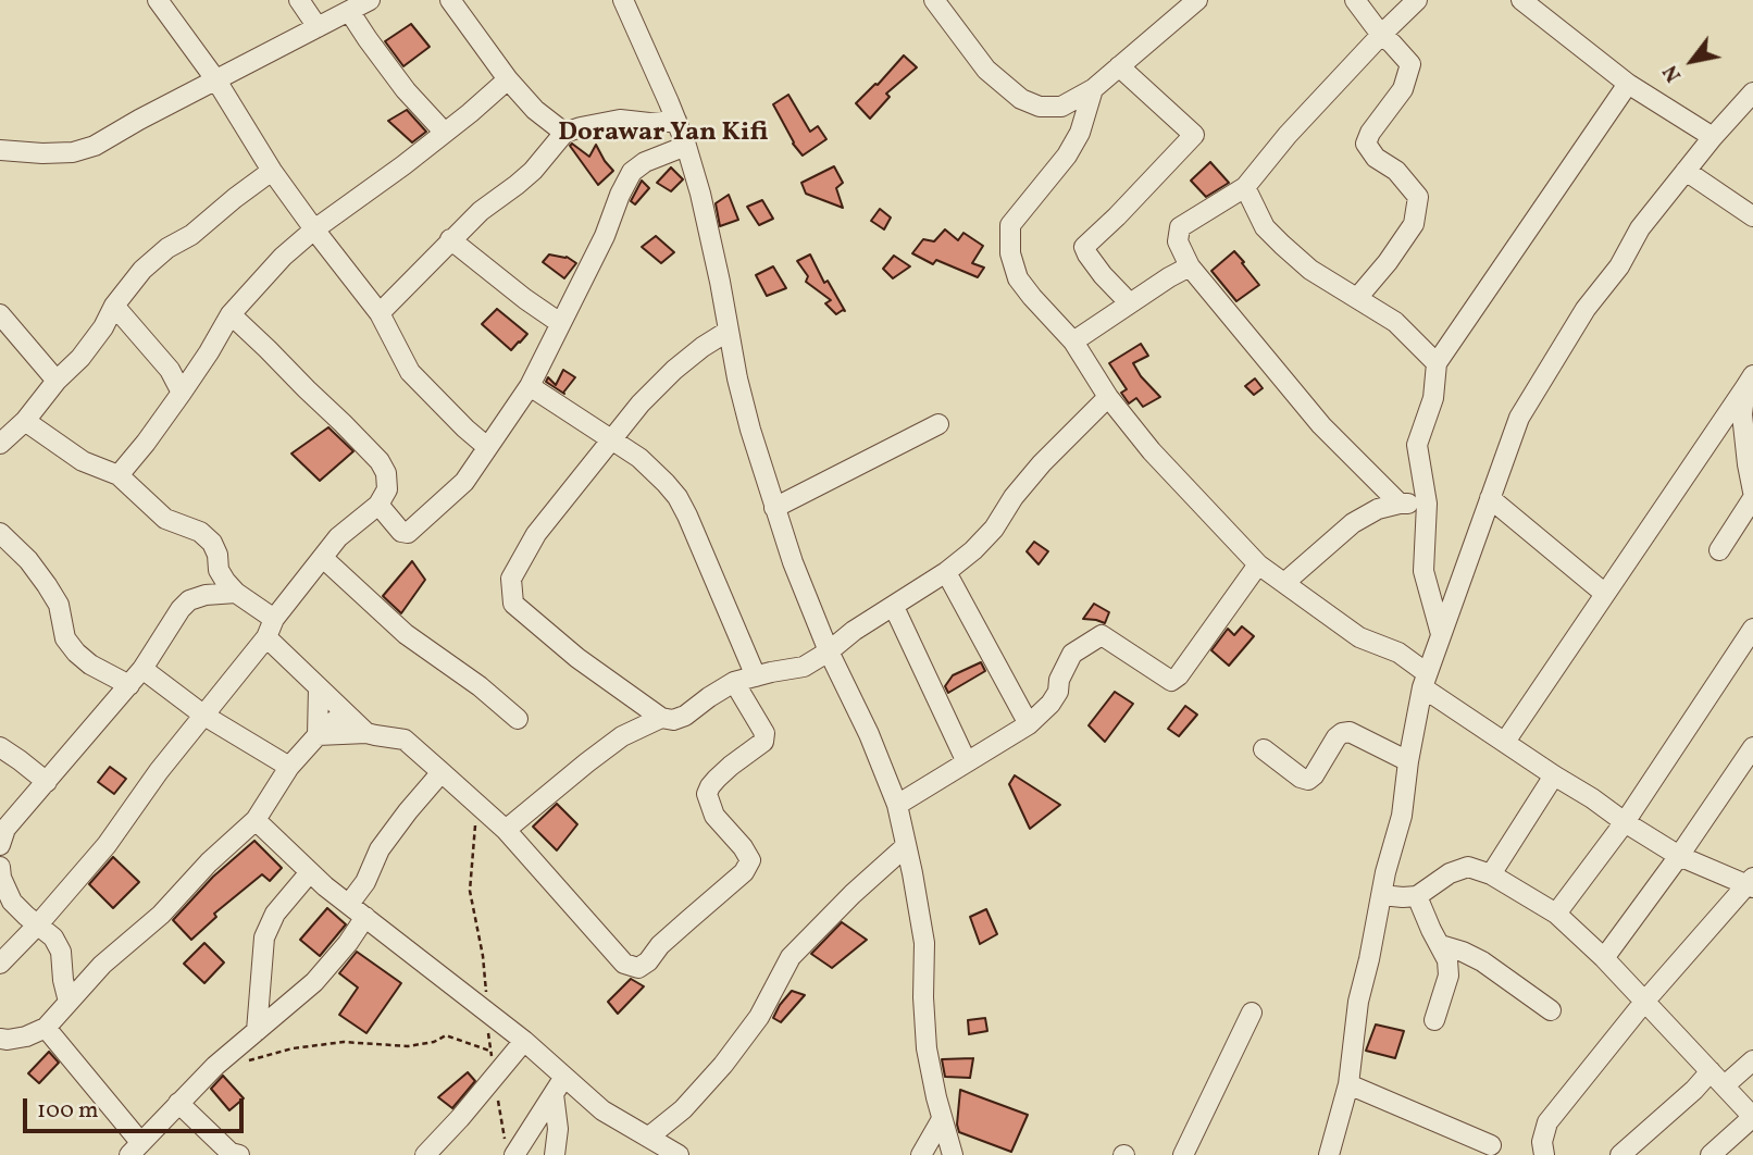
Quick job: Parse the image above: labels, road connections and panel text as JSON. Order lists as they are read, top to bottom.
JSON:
{
  "districts": ["Dorawar Yan Kifi"],
  "scale_bar": "100 m",
  "north": "bottom left"
}
